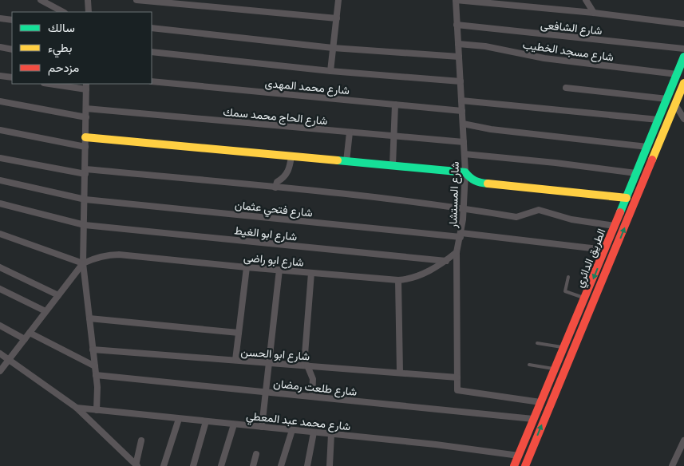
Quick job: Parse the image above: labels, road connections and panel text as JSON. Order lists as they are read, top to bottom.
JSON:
{
  "streets": {
    "main road": ["الطريق الدائري"],
    "street": [
      "شارع الشافعى",
      "شارع مسجد الخطيب",
      "شارع محمد المهدى",
      "شارع الحاج محمد سمك",
      "شارع المستشار",
      "شارع فتحي عثمان",
      "شارع ابو الغيط",
      "شارع ابو راضى",
      "شارع ابو الحسن",
      "شارع طلعت رمضان",
      "شارع محمد عبد المعطي"
    ]
  },
  "crossings": [
    ["شارع الشافعى", "شارع المستشار"],
    ["شارع مسجد الخطيب", "شارع المستشار"],
    ["شارع مسجد الخطيب", "الطريق الدائري"],
    ["شارع محمد المهدى", "شارع المستشار"],
    ["شارع الحاج محمد سمك", "شارع المستشار"],
    ["شارع المستشار", "شارع فتحي عثمان"],
    ["شارع المستشار", "الطريق الدائري"],
    ["شارع المستشار", "شارع ابو راضى"],
    ["شارع المستشار", "شارع ابو الحسن"],
    ["شارع فتحي عثمان", "الطريق الدائري"],
    ["شارع ابو الغيط", "شارع ابو راضى"],
    ["الطريق الدائري", "شارع طلعت رمضان"],
    ["الطريق الدائري", "شارع محمد عبد المعطي"]
  ],
  "legend": ["سالك", "بطيء", "مزدحم"]
}
